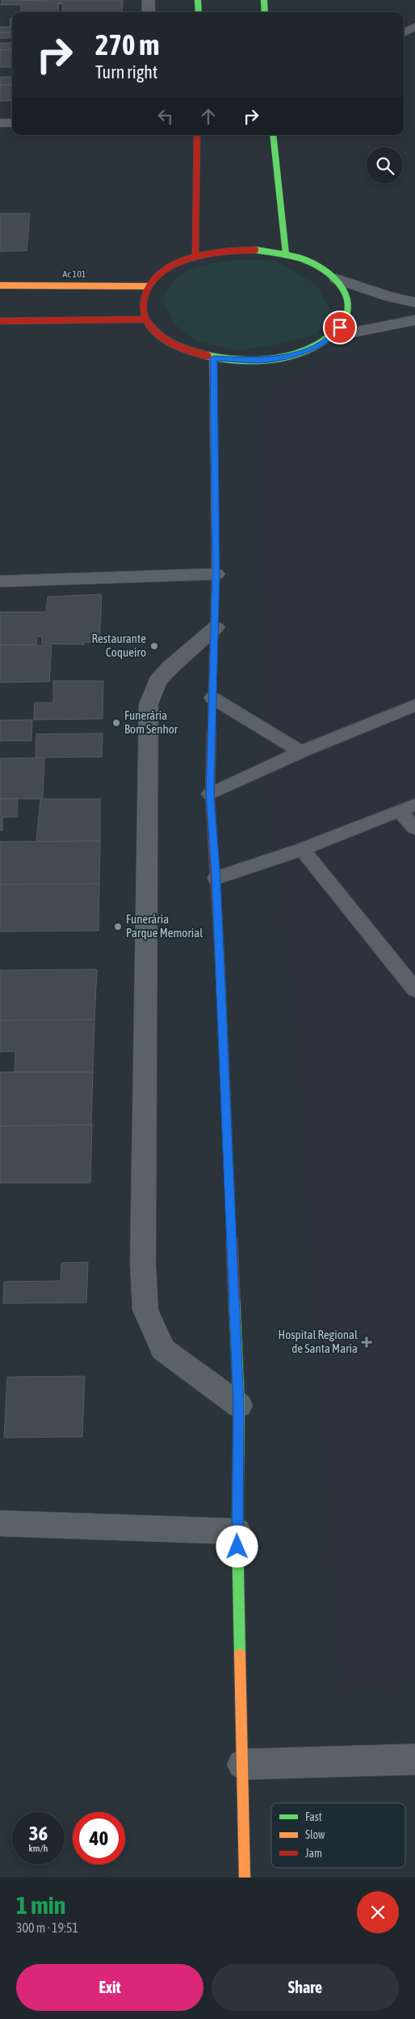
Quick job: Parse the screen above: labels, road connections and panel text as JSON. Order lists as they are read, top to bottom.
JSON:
{
  "streets": {
    "street": ["Ac 101"]
  },
  "places": {
    "other": ["Restaurante Coqueiro", "Funerária Bom Senhor", "Funerária Parque Memorial"],
    "health": ["Hospital Regional de Santa Maria"]
  },
  "legend": ["Fast", "Slow", "Jam"],
  "page": {
    "turn": ["270 m", "Turn right"],
    "speed": "36 km/h",
    "limit": "40",
    "heading": ["1 min", "300 m · 19:51"],
    "buttons": ["Exit", "Share"]
  }
}
